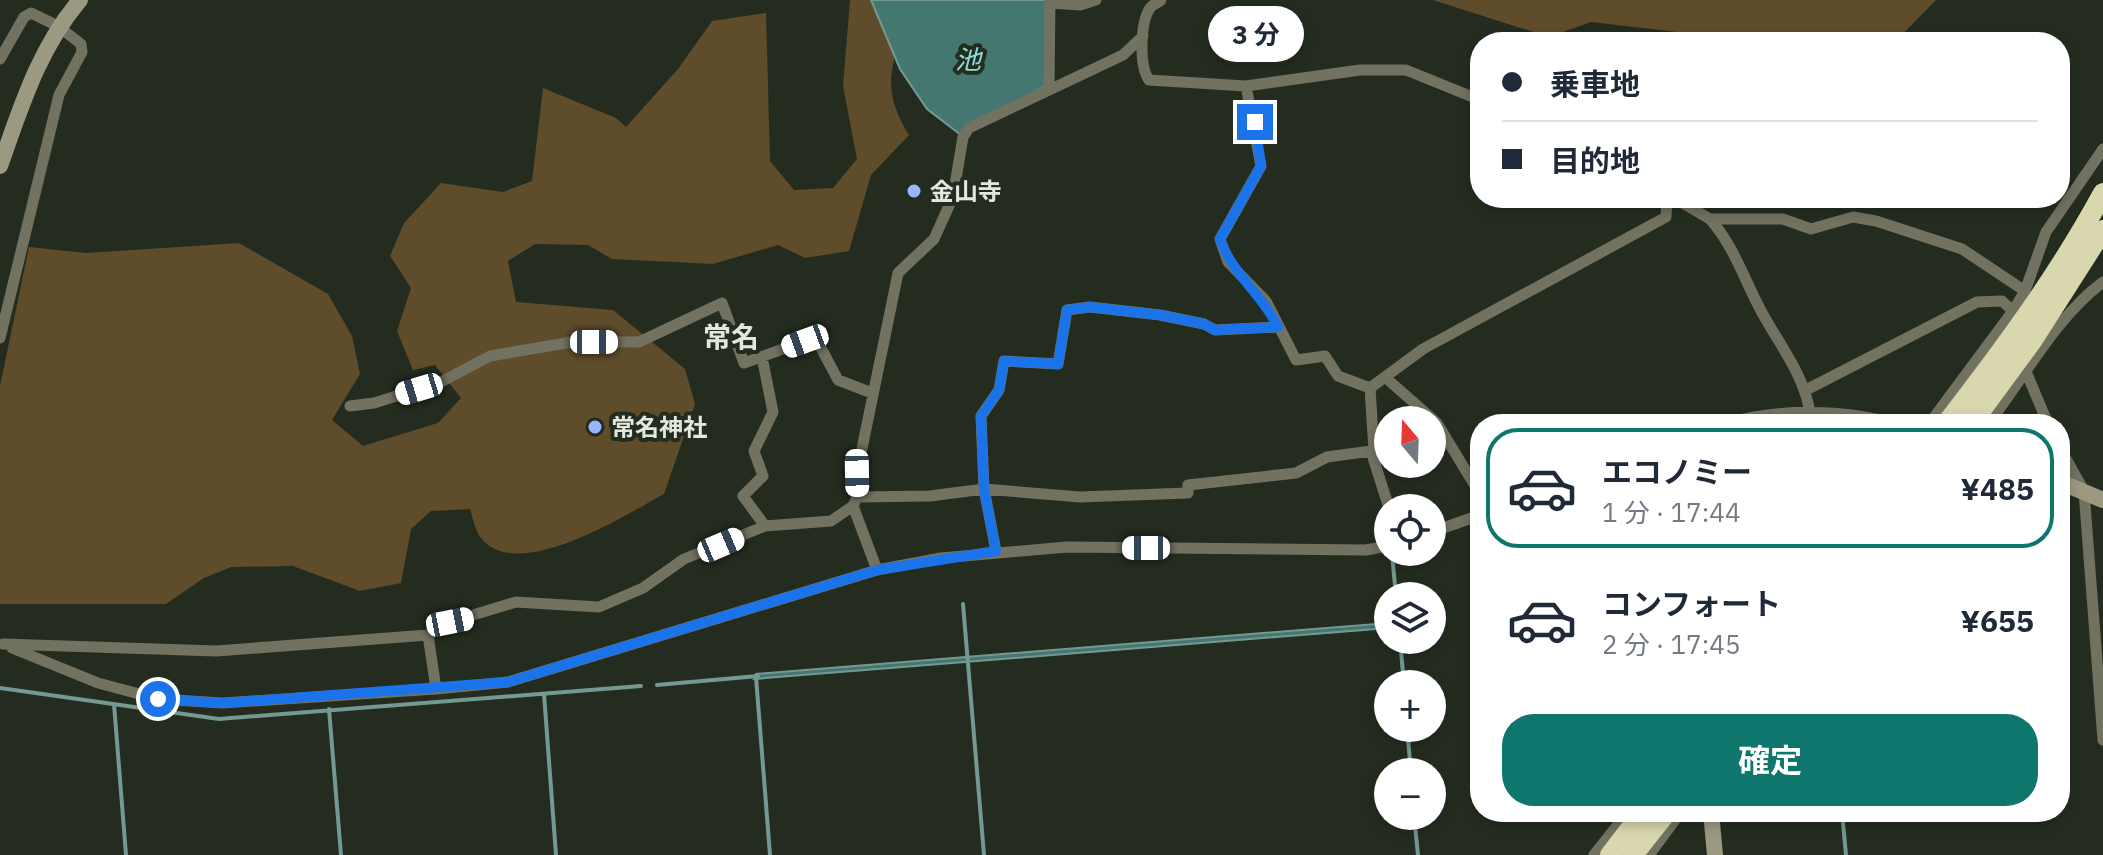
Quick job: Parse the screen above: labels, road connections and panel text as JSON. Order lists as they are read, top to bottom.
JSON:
{
  "districts": ["常名"],
  "water": ["池"],
  "places": ["金山寺", "常名神社"],
  "north": "top",
  "page": {
    "bubble": "3 分",
    "banner": ["乗車地", "目的地"],
    "map_buttons": ["+", "−"],
    "list": [
      {
        "name": "エコノミー",
        "note": "1 分 · 17:44",
        "value": "¥485"
      },
      {
        "name": "コンフォート",
        "note": "2 分 · 17:45",
        "value": "¥655"
      }
    ],
    "buttons": "確定"
  }
}
